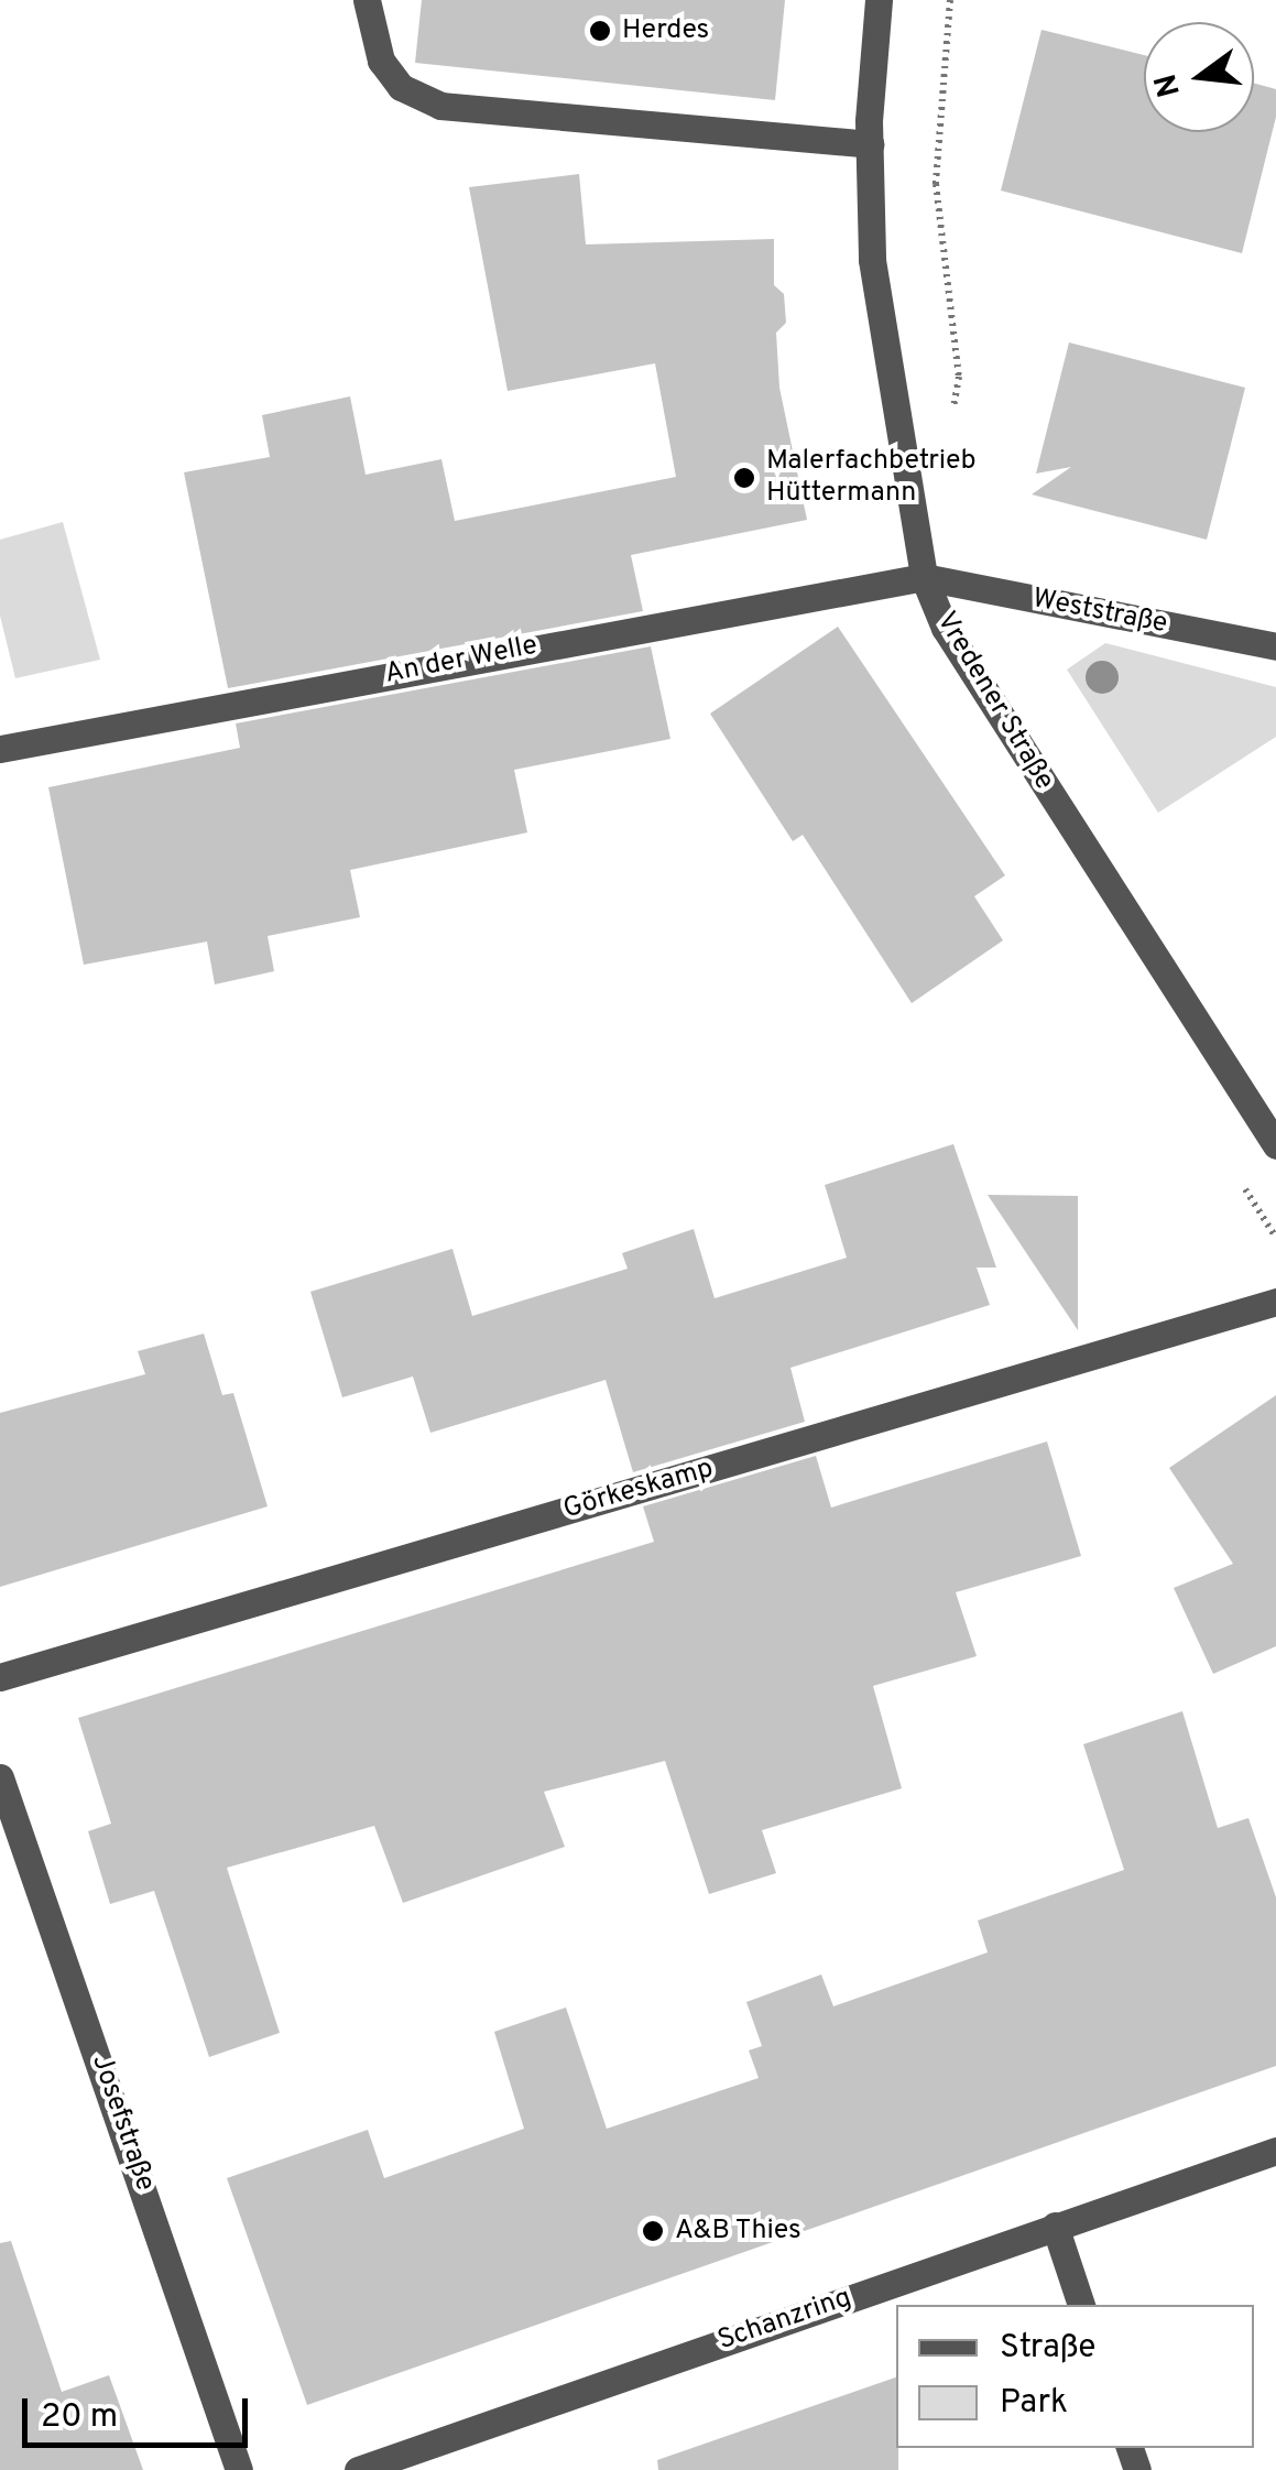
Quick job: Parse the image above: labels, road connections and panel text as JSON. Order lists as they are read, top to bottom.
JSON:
{
  "streets": {
    "street": [
      "Weststraße",
      "An der Welle",
      "Vredener Straße",
      "Görkeskamp",
      "Josefstraße",
      "Schanzring"
    ]
  },
  "crossings": [
    ["Weststraße", "An der Welle"],
    ["Weststraße", "Vredener Straße"],
    ["An der Welle", "Vredener Straße"]
  ],
  "places": ["Herdes", "Malerfachbetrieb Hüttermann", "A&B Thies"],
  "legend": ["Straße", "Park"],
  "scale_bar": "20 m",
  "north": "left"
}
